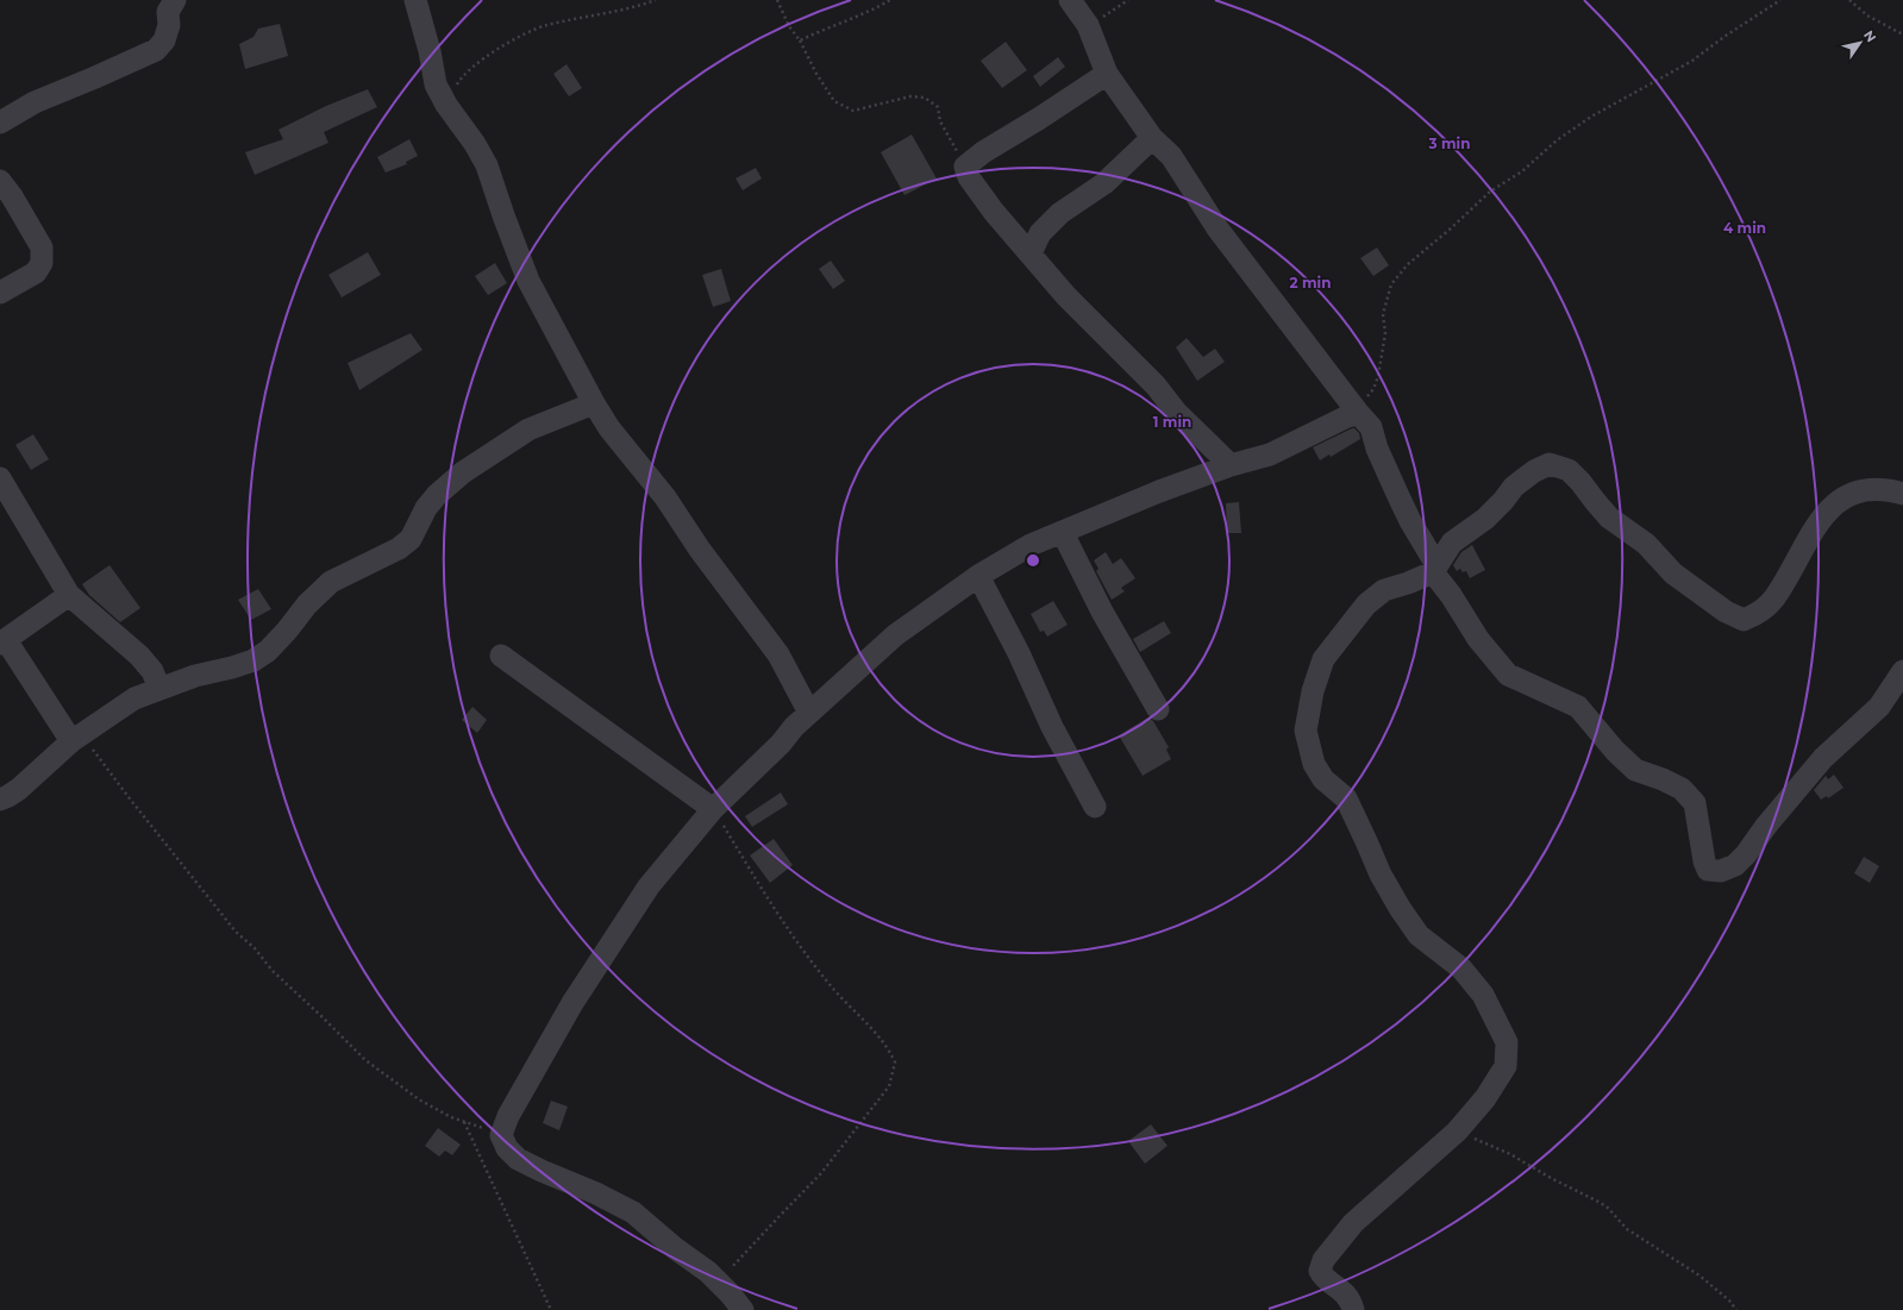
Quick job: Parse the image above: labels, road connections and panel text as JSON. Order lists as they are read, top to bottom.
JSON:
{
  "north": "top right",
  "rings": [
    "3 min",
    "4 min",
    "2 min",
    "1 min"
  ]
}
